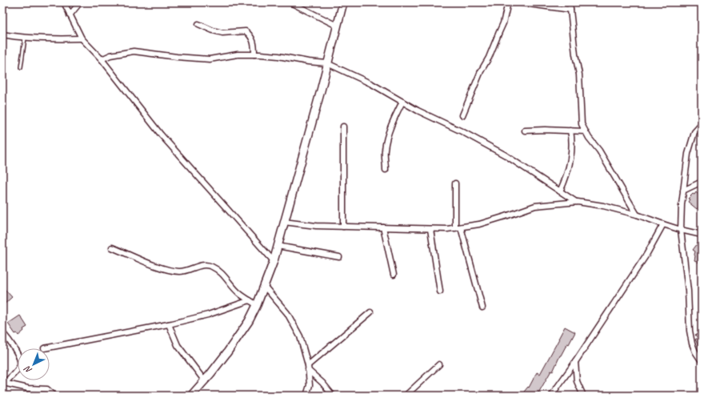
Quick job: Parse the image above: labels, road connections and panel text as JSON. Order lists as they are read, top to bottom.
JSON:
{
  "north": "bottom left"
}
